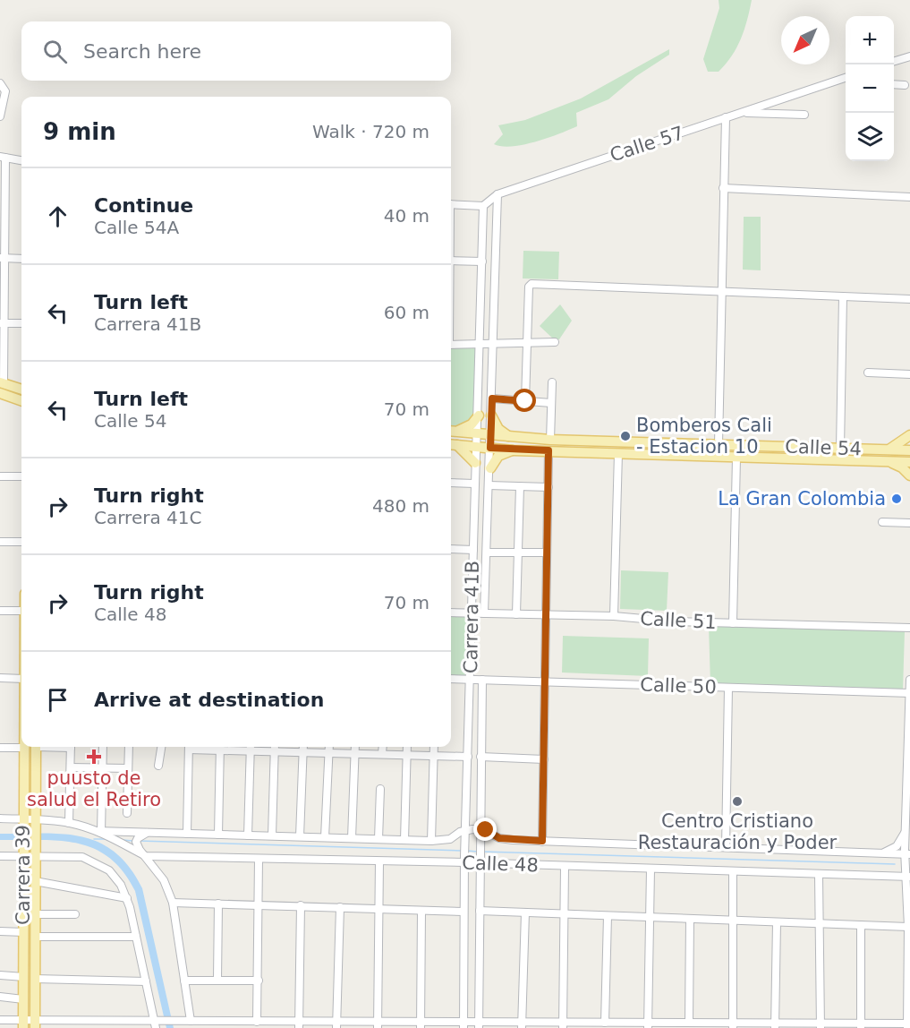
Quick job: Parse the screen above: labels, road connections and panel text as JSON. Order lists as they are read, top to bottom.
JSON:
{
  "streets": {
    "main road": ["Calle 54", "Carrera 39"],
    "street": [
      "Calle 57",
      "Carrera 41B",
      "Calle 51",
      "Calle 50",
      "Calle 48"
    ]
  },
  "crossings": [
    ["Calle 57", "Carrera 41B"],
    ["Calle 54", "Carrera 41B"],
    ["Carrera 41B", "Calle 51"],
    ["Carrera 41B", "Calle 50"],
    ["Carrera 41B", "Calle 48"],
    ["Calle 48", "Carrera 39"]
  ],
  "places": {
    "other": ["Bomberos Cali - Estacion 10", "La Gran Colombia", "Centro Cristiano Restauración y Poder"],
    "health": ["puusto de salud el Retiro"]
  },
  "north": "bottom left",
  "page": {
    "map_buttons": ["+", "−"],
    "search": "Search here",
    "heading": ["9 min", "Walk · 720 m"],
    "list": [
      ["Continue", "Calle 54A", "40 m"],
      ["Turn left", "Carrera 41B", "60 m"],
      ["Turn left", "Calle 54", "70 m"],
      ["Turn right", "Carrera 41C", "480 m"],
      ["Turn right", "Calle 48", "70 m"],
      "Arrive at destination"
    ]
  }
}
